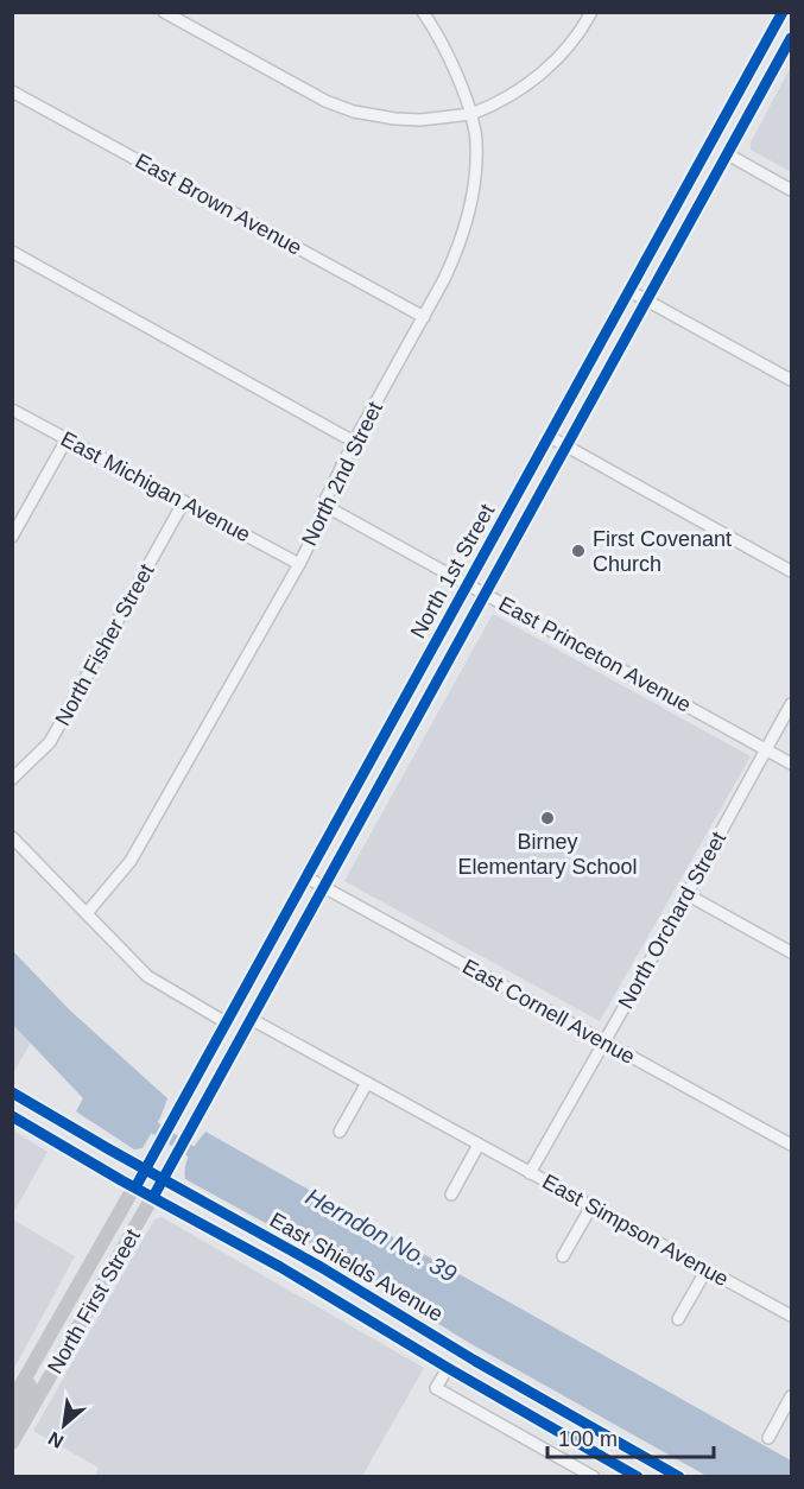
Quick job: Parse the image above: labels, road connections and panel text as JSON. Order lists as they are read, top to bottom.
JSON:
{
  "streets": {
    "main road": ["North 1st Street", "East Shields Avenue", "North First Street"],
    "street": [
      "East Brown Avenue",
      "North 2nd Street",
      "East Michigan Avenue",
      "North Fisher Street",
      "East Princeton Avenue",
      "North Orchard Street",
      "East Cornell Avenue",
      "East Simpson Avenue"
    ]
  },
  "crossings": [
    ["East Brown Avenue", "North 2nd Street"],
    ["North 2nd Street", "East Michigan Avenue"],
    ["North 2nd Street", "East Princeton Avenue"],
    ["East Michigan Avenue", "North Fisher Street"],
    ["North 1st Street", "East Princeton Avenue"],
    ["North 1st Street", "East Cornell Avenue"],
    ["North 1st Street", "East Simpson Avenue"],
    ["North 1st Street", "North First Street"],
    ["East Princeton Avenue", "North Orchard Street"],
    ["North Orchard Street", "East Cornell Avenue"],
    ["North Orchard Street", "East Simpson Avenue"],
    ["East Shields Avenue", "North First Street"]
  ],
  "water": ["Herndon No. 39"],
  "places": ["First Covenant Church", "Birney Elementary School"],
  "scale_bar": "100 m",
  "north": "bottom left"
}
